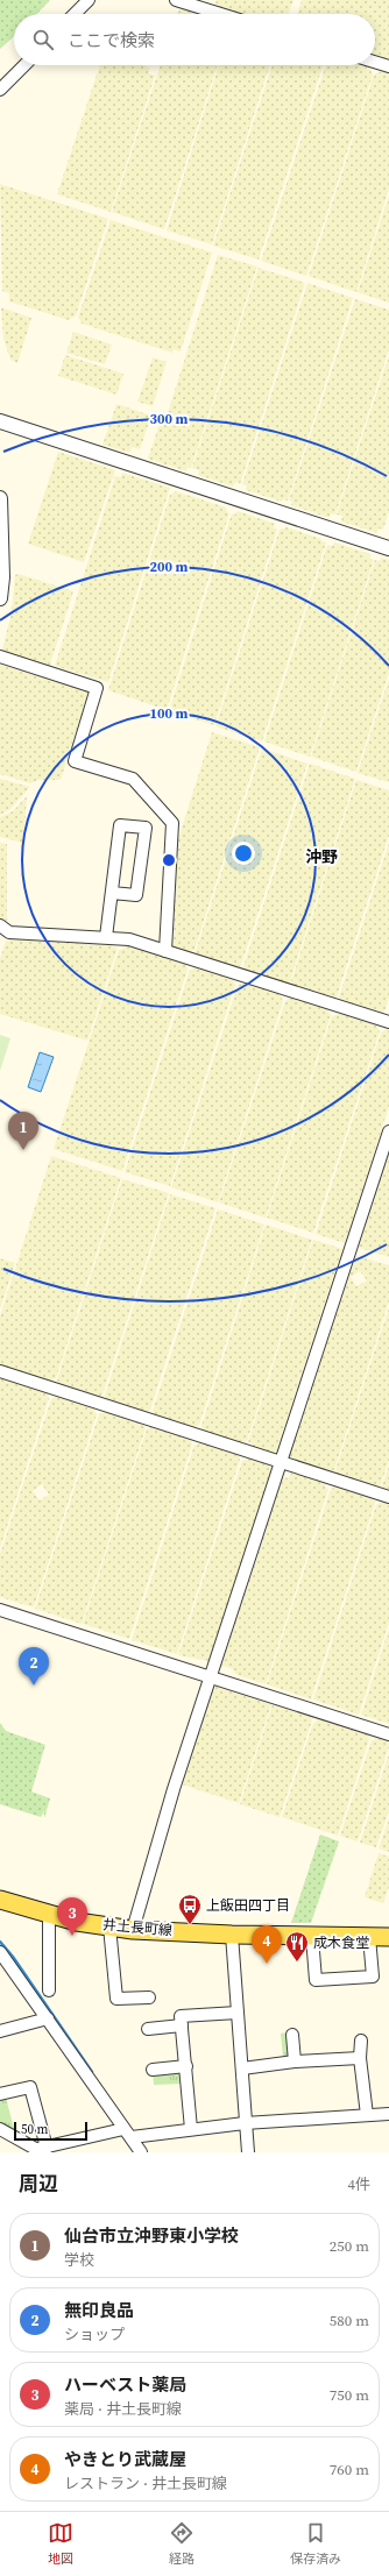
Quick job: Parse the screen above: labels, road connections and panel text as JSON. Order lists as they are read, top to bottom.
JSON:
{
  "streets": {
    "main road": ["井土長町線"]
  },
  "districts": ["沖野"],
  "places": {
    "bus stop": ["上飯田四丁目"],
    "restaurant": ["成木食堂"]
  },
  "scale_bar": "50 m",
  "page": {
    "search": "ここで検索",
    "pins": [
      "1",
      "2",
      "3",
      "4"
    ],
    "scale": "50 m",
    "heading": ["周辺", "4件"],
    "list": [
      {
        "mark": "1",
        "name": "仙台市立沖野東小学校",
        "note": "学校",
        "value": "250 m"
      },
      {
        "mark": "2",
        "name": "無印良品",
        "note": "ショップ",
        "value": "580 m"
      },
      {
        "mark": "3",
        "name": "ハーベスト薬局",
        "note": "薬局 · 井土長町線",
        "value": "750 m"
      },
      {
        "mark": "4",
        "name": "やきとり武蔵屋",
        "note": "レストラン · 井土長町線",
        "value": "760 m"
      }
    ],
    "nav": ["地図", "経路", "保存済み"]
  },
  "rings": ["300 m", "200 m", "100 m"]
}
